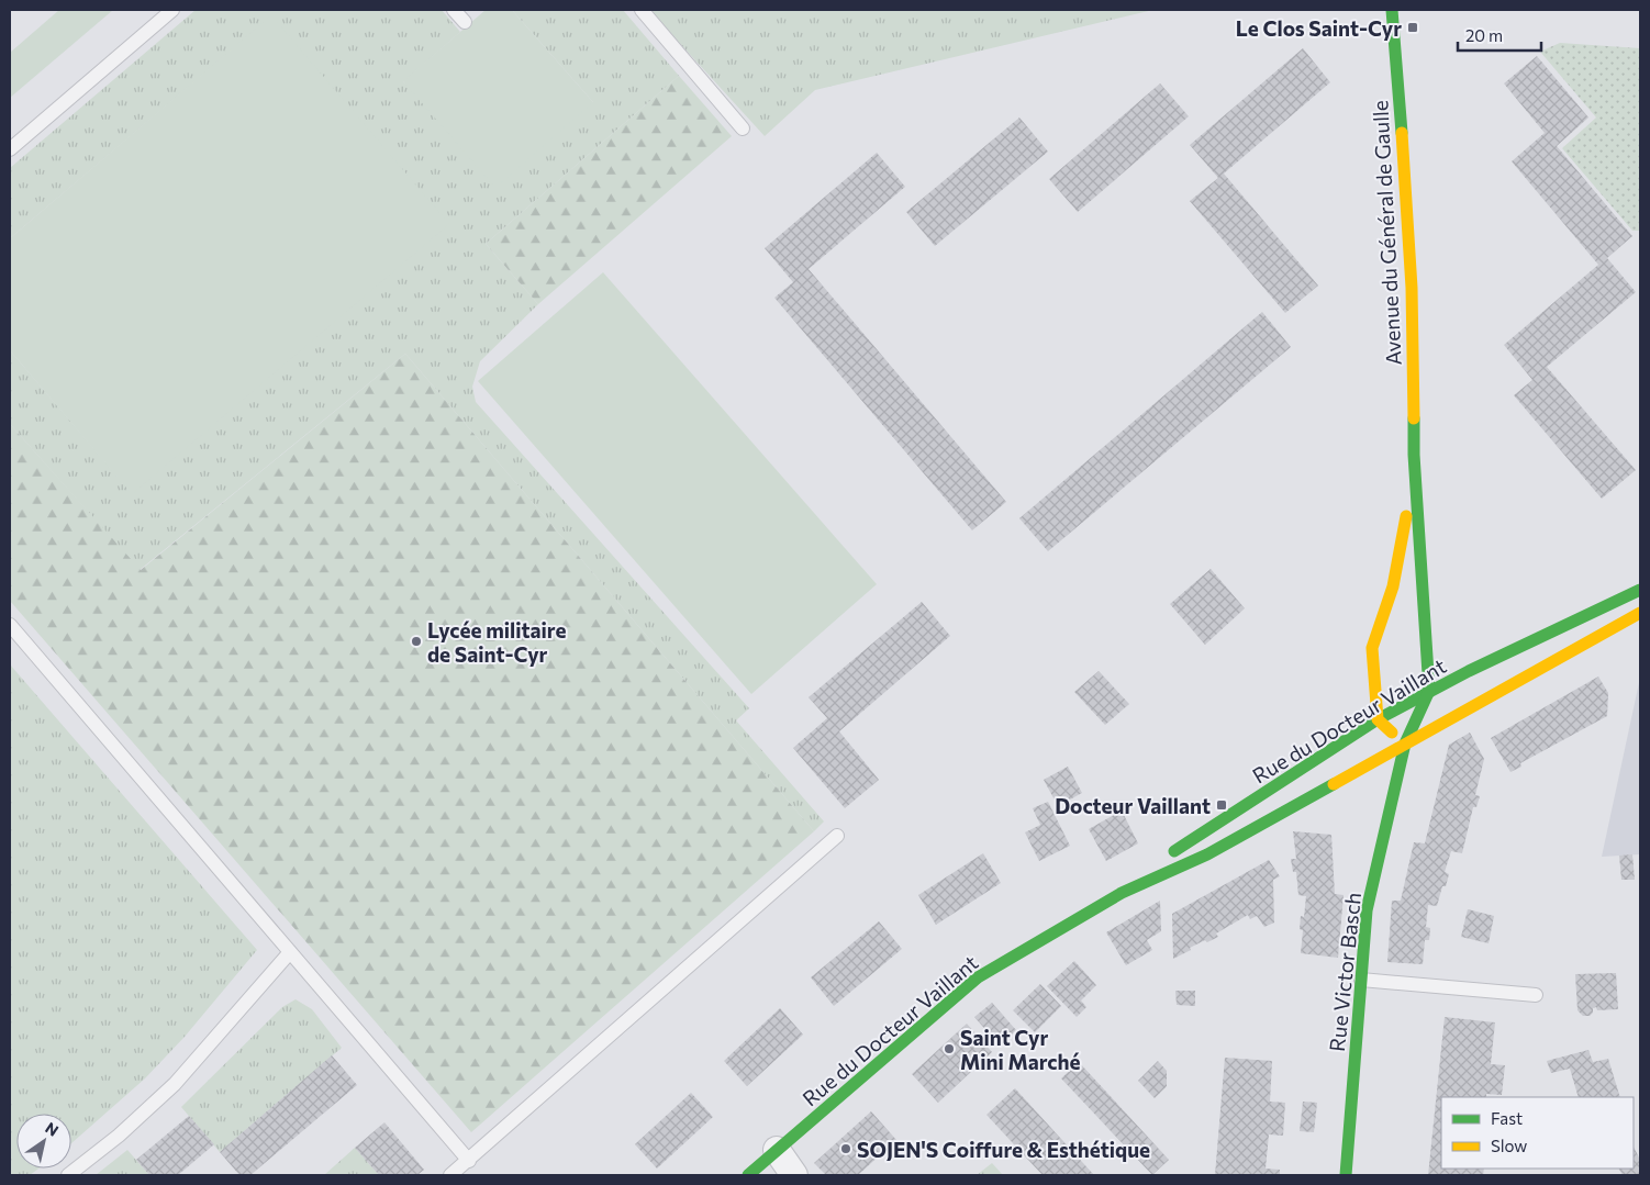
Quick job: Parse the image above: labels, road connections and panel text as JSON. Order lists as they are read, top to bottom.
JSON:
{
  "streets": {
    "main road": ["Avenue du Général de Gaulle", "Rue du Docteur Vaillant", "Rue Victor Basch"]
  },
  "crossings": [
    ["Avenue du Général de Gaulle", "Rue du Docteur Vaillant"],
    ["Avenue du Général de Gaulle", "Rue Victor Basch"],
    ["Rue du Docteur Vaillant", "Rue Victor Basch"]
  ],
  "places": {
    "transit": ["Le Clos Saint-Cyr", "Docteur Vaillant"],
    "other": ["Lycée militaire de Saint-Cyr", "Saint Cyr Mini Marché", "SOJEN'S Coiffure & Esthétique"]
  },
  "legend": ["Fast", "Slow"],
  "scale_bar": "20 m",
  "north": "top right"
}
